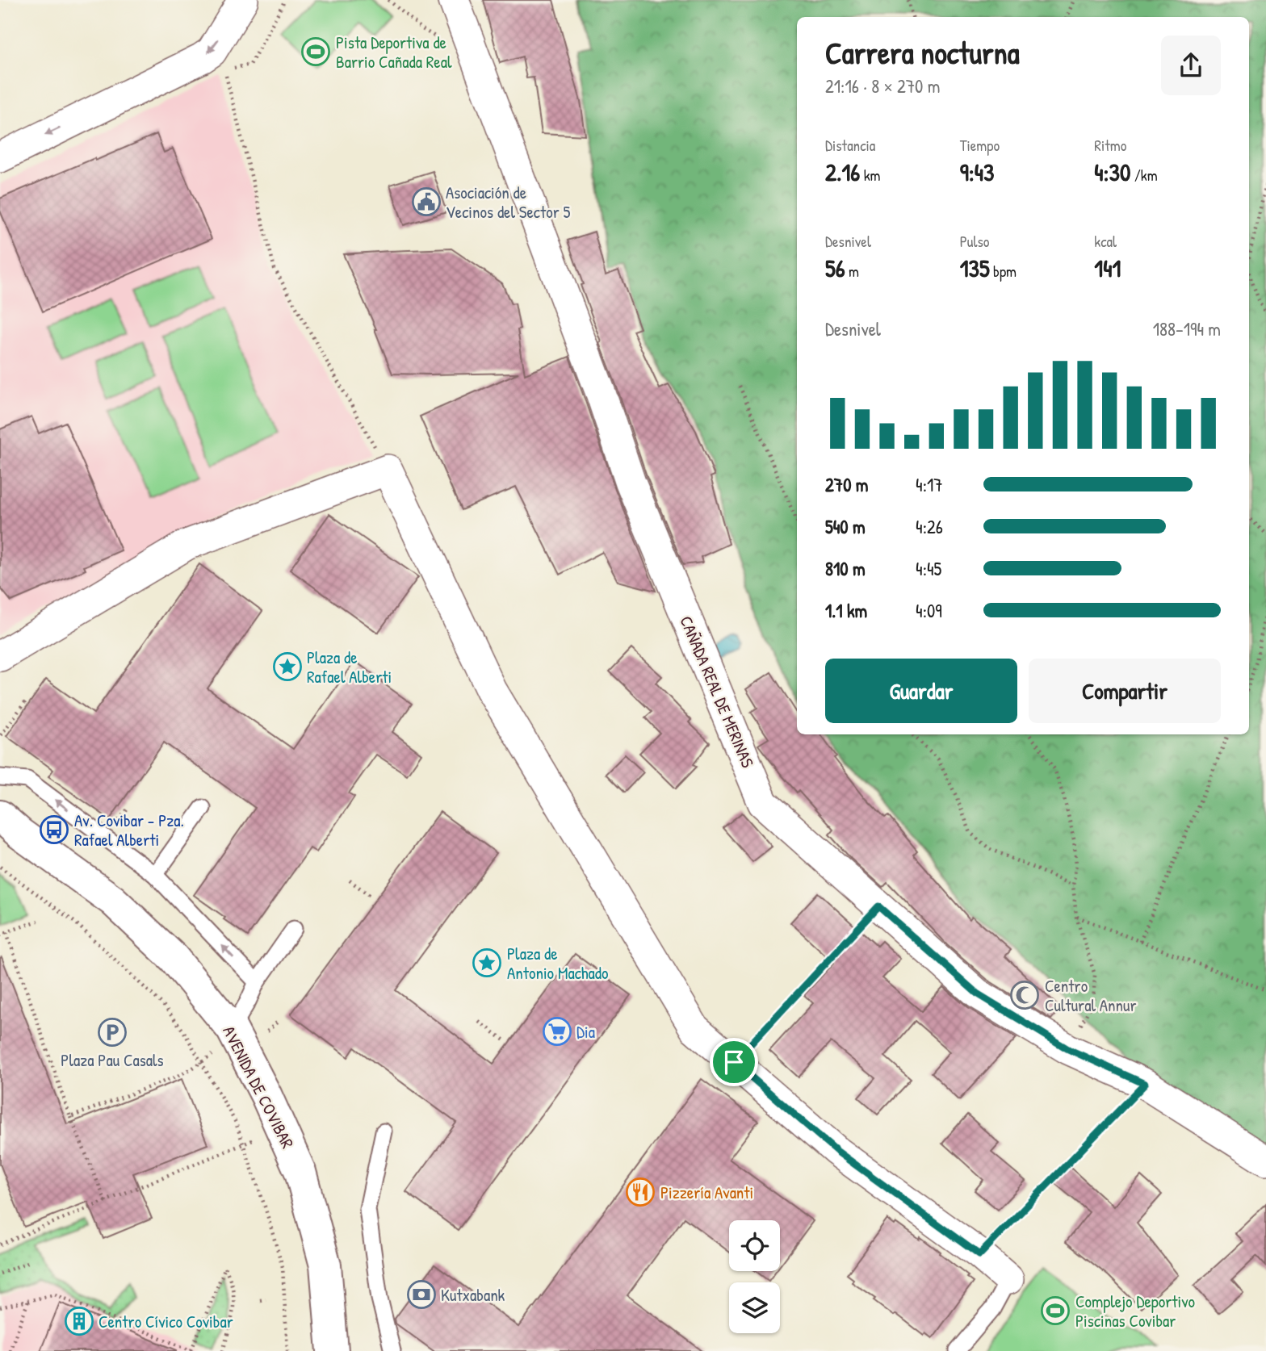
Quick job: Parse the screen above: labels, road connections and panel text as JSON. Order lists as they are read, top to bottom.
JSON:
{
  "streets": {
    "street": ["CAÑADA REAL DE MERINAS", "AVENIDA DE COVIBAR"]
  },
  "places": {
    "sports": ["Pista Deportiva de Barrio Cañada Real", "Complejo Deportivo Piscinas Covibar"],
    "public building": ["Asociación de Vecinos del Sector 5"],
    "place": ["Plaza de Rafael Alberti", "Plaza de Antonio Machado"],
    "bus stop": ["Av. Covibar - Pza. Rafael Alberti"],
    "mosque": ["Centro Cultural Annur"],
    "supermarket": ["Dia"],
    "parking": ["Plaza Pau Casals"],
    "restaurant": ["Pizzería Avanti"],
    "bank": ["Kutxabank"],
    "building": ["Centro Cívico Covibar"]
  },
  "page": {
    "heading": ["Carrera nocturna", "21:16 · 8 × 270 m"],
    "stats": [
      ["Distancia", "2.16 km"],
      ["Tiempo", "9:43"],
      ["Ritmo", "4:30 /km"],
      ["Desnivel", "56 m"],
      ["Pulso", "135 bpm"],
      ["kcal", "141"]
    ],
    "chart": ["Desnivel", "188–194 m"],
    "list": [
      {
        "name": "270 m",
        "note": "4:17"
      },
      {
        "name": "540 m",
        "note": "4:26"
      },
      {
        "name": "810 m",
        "note": "4:45"
      },
      {
        "name": "1.1 km",
        "note": "4:09"
      }
    ],
    "buttons": ["Guardar", "Compartir"]
  }
}
